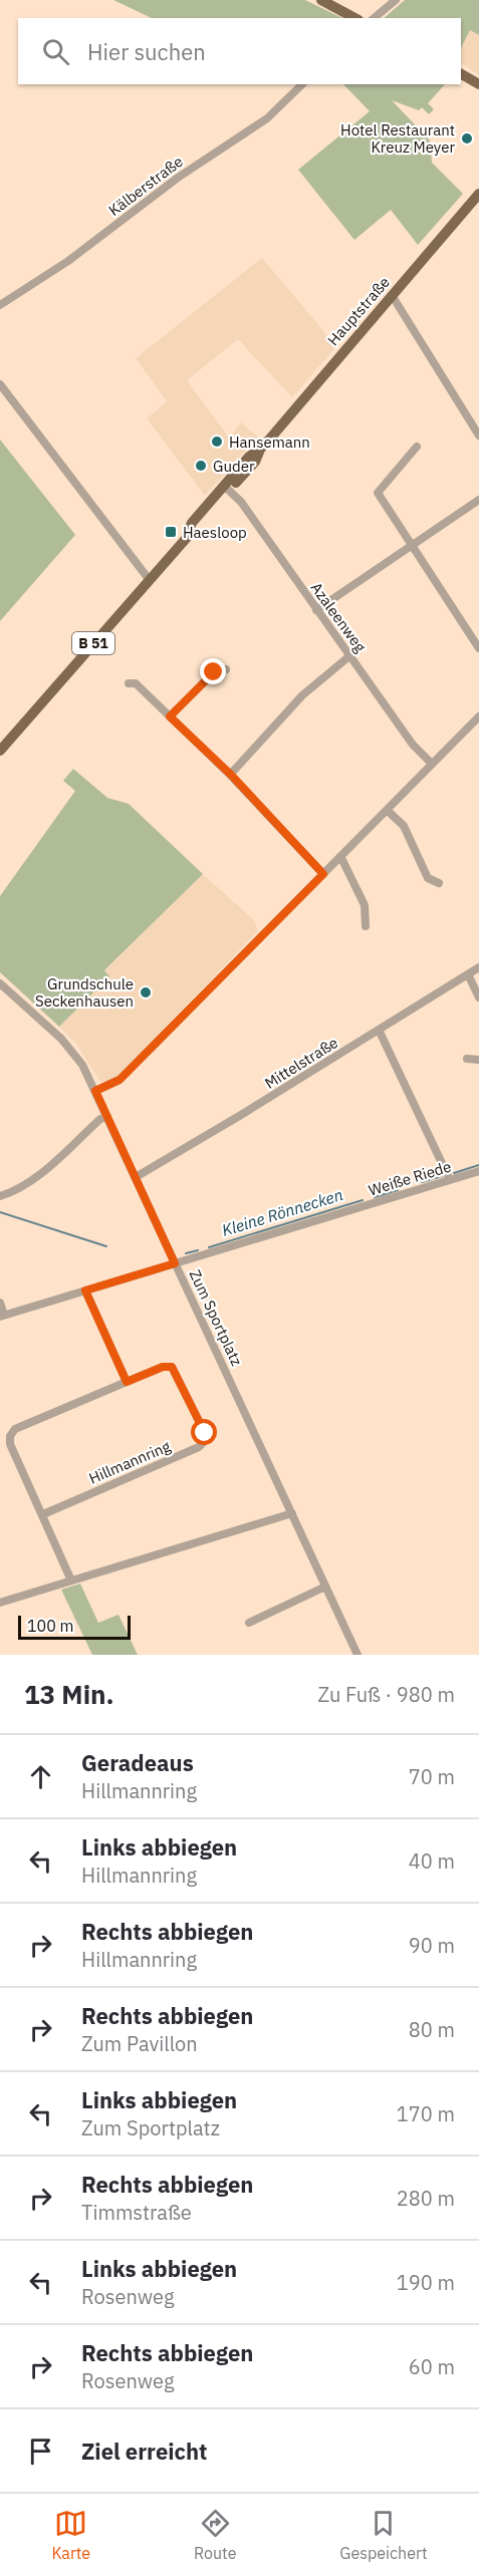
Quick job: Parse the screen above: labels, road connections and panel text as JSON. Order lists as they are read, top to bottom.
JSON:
{
  "streets": {
    "main road": ["Hauptstraße", "B 51"],
    "street": [
      "Kälberstraße",
      "Azaleenweg",
      "Mittelstraße",
      "Weiße Riede",
      "Zum Sportplatz",
      "Hillmannring"
    ]
  },
  "crossings": [
    ["Hauptstraße", "Azaleenweg"],
    ["Mittelstraße", "Zum Sportplatz"],
    ["Weiße Riede", "Zum Sportplatz"]
  ],
  "water": ["Kleine Rönnecken"],
  "places": {
    "other": [
      "Hotel Restaurant Kreuz Meyer",
      "Hansemann",
      "Guder",
      "Grundschule Seckenhausen"
    ],
    "transit": ["Haesloop"]
  },
  "scale_bar": "100 m",
  "page": {
    "search": "Hier suchen",
    "scale": "100 m",
    "heading": ["13 Min.", "Zu Fuß · 980 m"],
    "list": [
      ["Geradeaus", "Hillmannring", "70 m"],
      ["Links abbiegen", "Hillmannring", "40 m"],
      ["Rechts abbiegen", "Hillmannring", "90 m"],
      ["Rechts abbiegen", "Zum Pavillon", "80 m"],
      ["Links abbiegen", "Zum Sportplatz", "170 m"],
      ["Rechts abbiegen", "Timmstraße", "280 m"],
      ["Links abbiegen", "Rosenweg", "190 m"],
      ["Rechts abbiegen", "Rosenweg", "60 m"],
      "Ziel erreicht"
    ],
    "nav": ["Karte", "Route", "Gespeichert"]
  }
}
